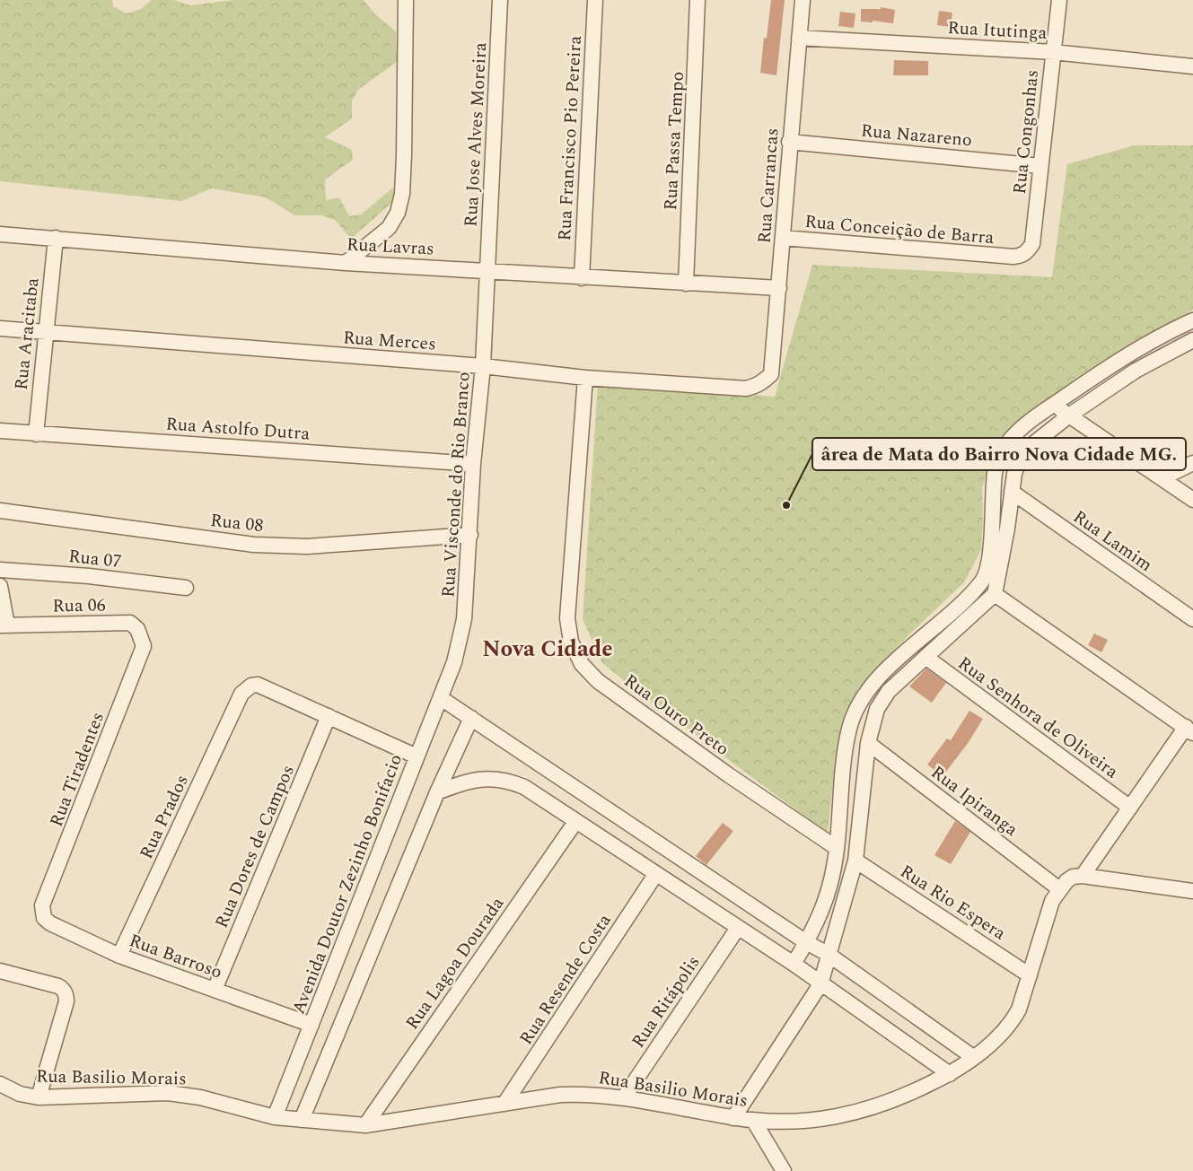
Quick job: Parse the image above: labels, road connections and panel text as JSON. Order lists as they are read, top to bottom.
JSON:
{
  "streets": {
    "street": [
      "Rua Itutinga",
      "Rua Congonhas",
      "Rua Jose Alves Moreira",
      "Rua Nazareno",
      "Rua Francisco Pio Pereira",
      "Rua Passa Tempo",
      "Rua Carrancas",
      "Rua Conceição de Barra",
      "Rua Lavras",
      "Rua Aracitaba",
      "Rua Merces",
      "Rua Astolfo Dutra",
      "Rua Visconde do Rio Branco",
      "Rua 08",
      "Rua Lamim",
      "Rua 07",
      "Rua 06",
      "Rua Ouro Preto",
      "Rua Senhora de Oliveira",
      "Rua Tiradentes",
      "Rua Ipiranga",
      "Rua Prados",
      "Rua Dores de Campos",
      "Avenida Doutor Zezinho Bonifacio",
      "Rua Rio Espera",
      "Rua Barroso",
      "Rua Lagoa Dourada",
      "Rua Resende Costa",
      "Rua Ritápolis",
      "Rua Basilio Morais"
    ]
  },
  "crossings": [
    ["Rua Itutinga", "Rua Congonhas"],
    ["Rua Itutinga", "Rua Carrancas"],
    ["Rua Congonhas", "Rua Nazareno"],
    ["Rua Congonhas", "Rua Conceição de Barra"],
    ["Rua Jose Alves Moreira", "Rua Lavras"],
    ["Rua Jose Alves Moreira", "Rua Visconde do Rio Branco"],
    ["Rua Nazareno", "Rua Carrancas"],
    ["Rua Francisco Pio Pereira", "Rua Lavras"],
    ["Rua Passa Tempo", "Rua Lavras"],
    ["Rua Carrancas", "Rua Conceição de Barra"],
    ["Rua Carrancas", "Rua Lavras"],
    ["Rua Carrancas", "Rua Merces"],
    ["Rua Lavras", "Rua Aracitaba"],
    ["Rua Lavras", "Rua Visconde do Rio Branco"],
    ["Rua Aracitaba", "Rua Merces"],
    ["Rua Aracitaba", "Rua Astolfo Dutra"],
    ["Rua Merces", "Rua Visconde do Rio Branco"],
    ["Rua Merces", "Rua Ouro Preto"],
    ["Rua Astolfo Dutra", "Rua Visconde do Rio Branco"],
    ["Rua Visconde do Rio Branco", "Rua 08"],
    ["Rua Visconde do Rio Branco", "Avenida Doutor Zezinho Bonifacio"],
    ["Rua 06", "Rua Tiradentes"],
    ["Rua Tiradentes", "Rua Barroso"],
    ["Rua Ipiranga", "Rua Basilio Morais"],
    ["Rua Prados", "Rua Dores de Campos"],
    ["Rua Prados", "Rua Barroso"],
    ["Rua Dores de Campos", "Rua Barroso"],
    ["Avenida Doutor Zezinho Bonifacio", "Rua Barroso"],
    ["Avenida Doutor Zezinho Bonifacio", "Rua Basilio Morais"],
    ["Rua Rio Espera", "Rua Basilio Morais"],
    ["Rua Lagoa Dourada", "Rua Basilio Morais"],
    ["Rua Resende Costa", "Rua Basilio Morais"],
    ["Rua Ritápolis", "Rua Basilio Morais"]
  ],
  "districts": ["Nova Cidade"],
  "places": ["ârea de Mata do Bairro Nova Cidade MG."]
}
